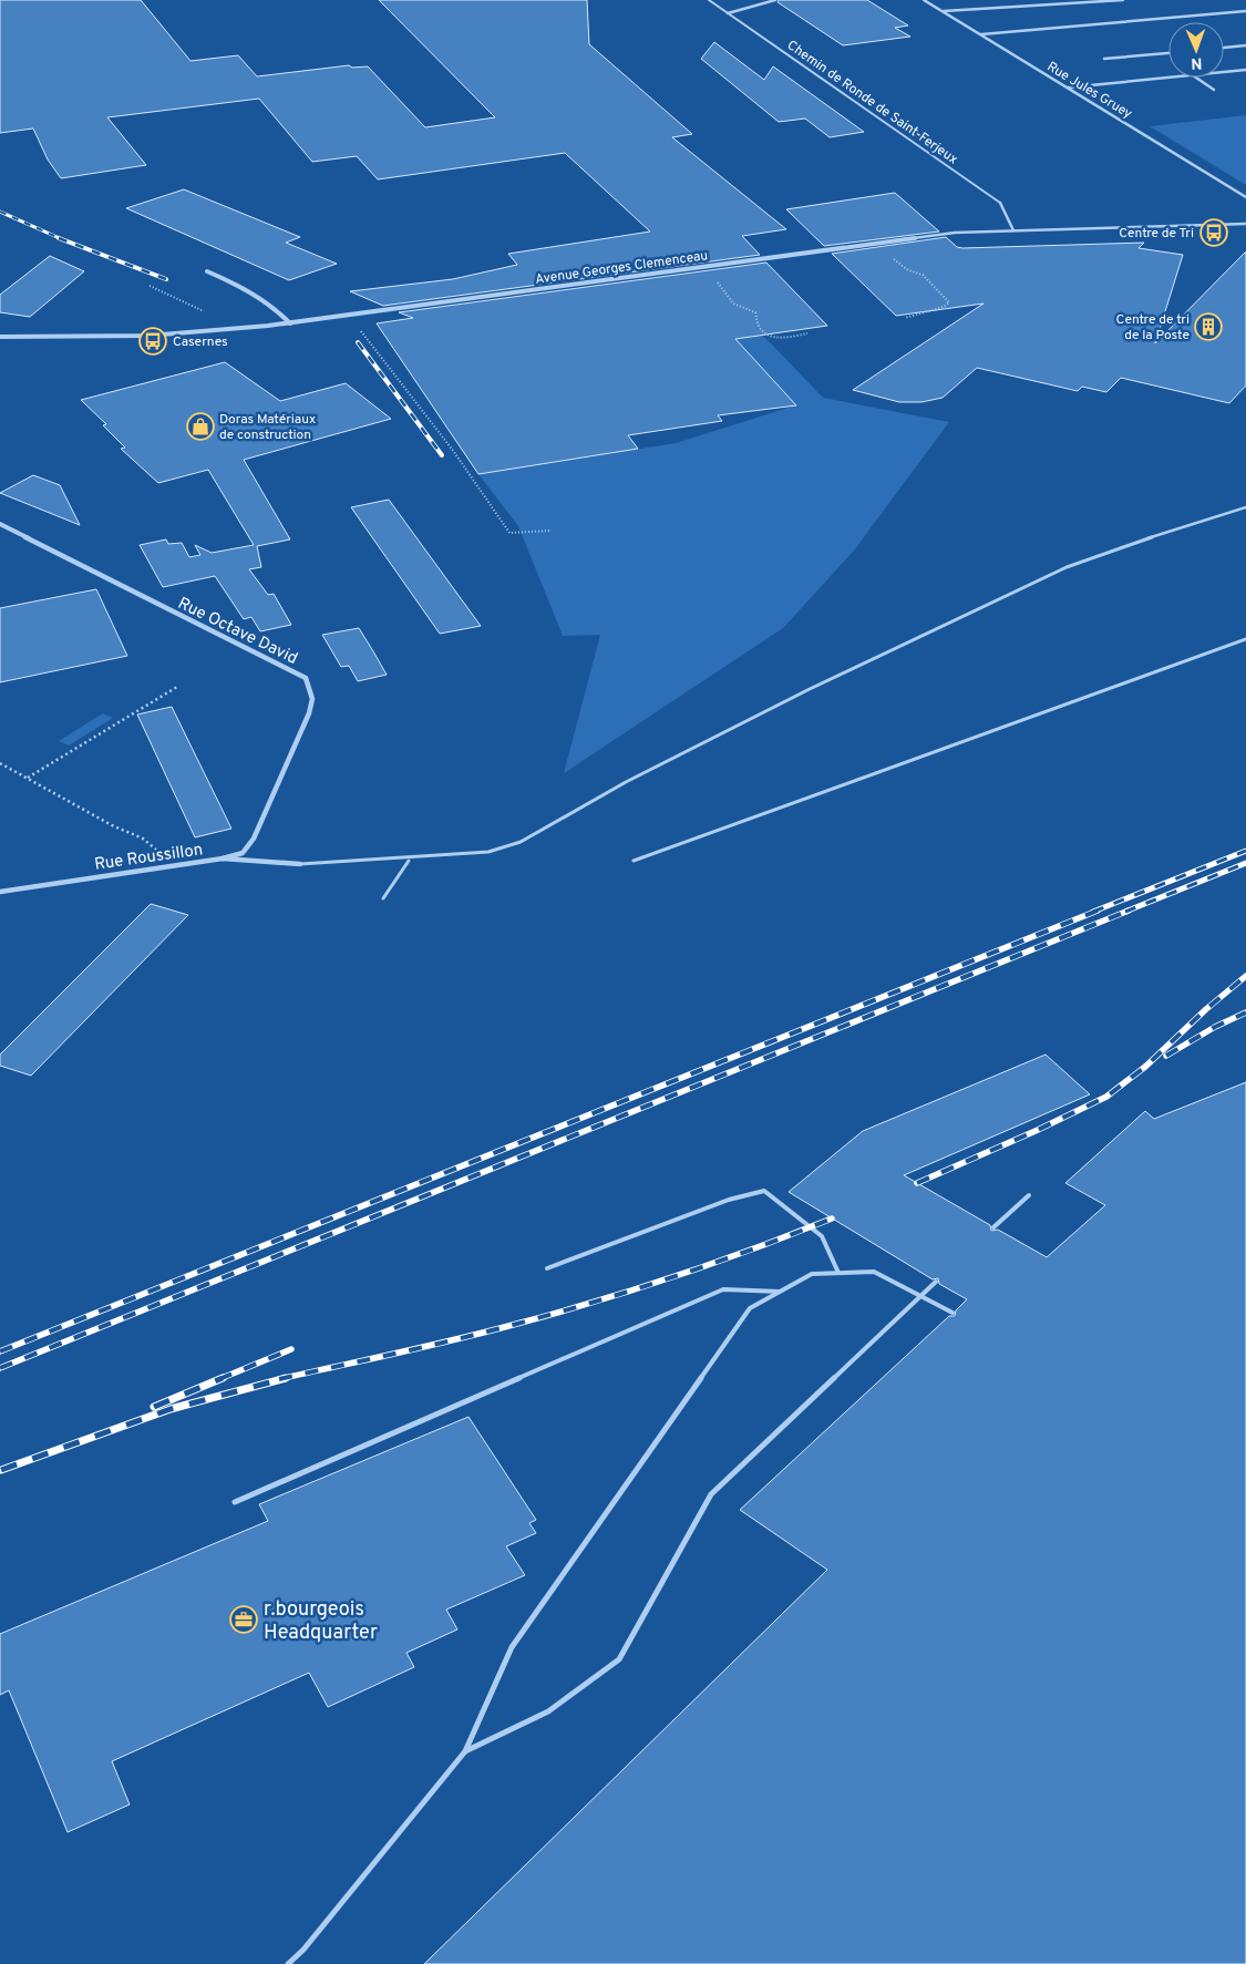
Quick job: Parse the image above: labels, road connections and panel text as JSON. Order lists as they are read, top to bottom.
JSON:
{
  "streets": {
    "street": [
      "Rue Jules Gruey",
      "Chemin de Ronde de Saint-Ferjeux",
      "Avenue Georges Clemenceau",
      "Rue Octave David",
      "Rue Roussillon"
    ]
  },
  "crossings": [
    ["Chemin de Ronde de Saint-Ferjeux", "Avenue Georges Clemenceau"],
    ["Rue Octave David", "Rue Roussillon"]
  ],
  "places": {
    "bus stop": ["Centre de Tri", "Casernes"],
    "building": ["Centre de tri de la Poste"],
    "shop": ["Doras Matériaux de construction"],
    "office": ["r.bourgeois Headquarter"]
  },
  "north": "bottom"
}
